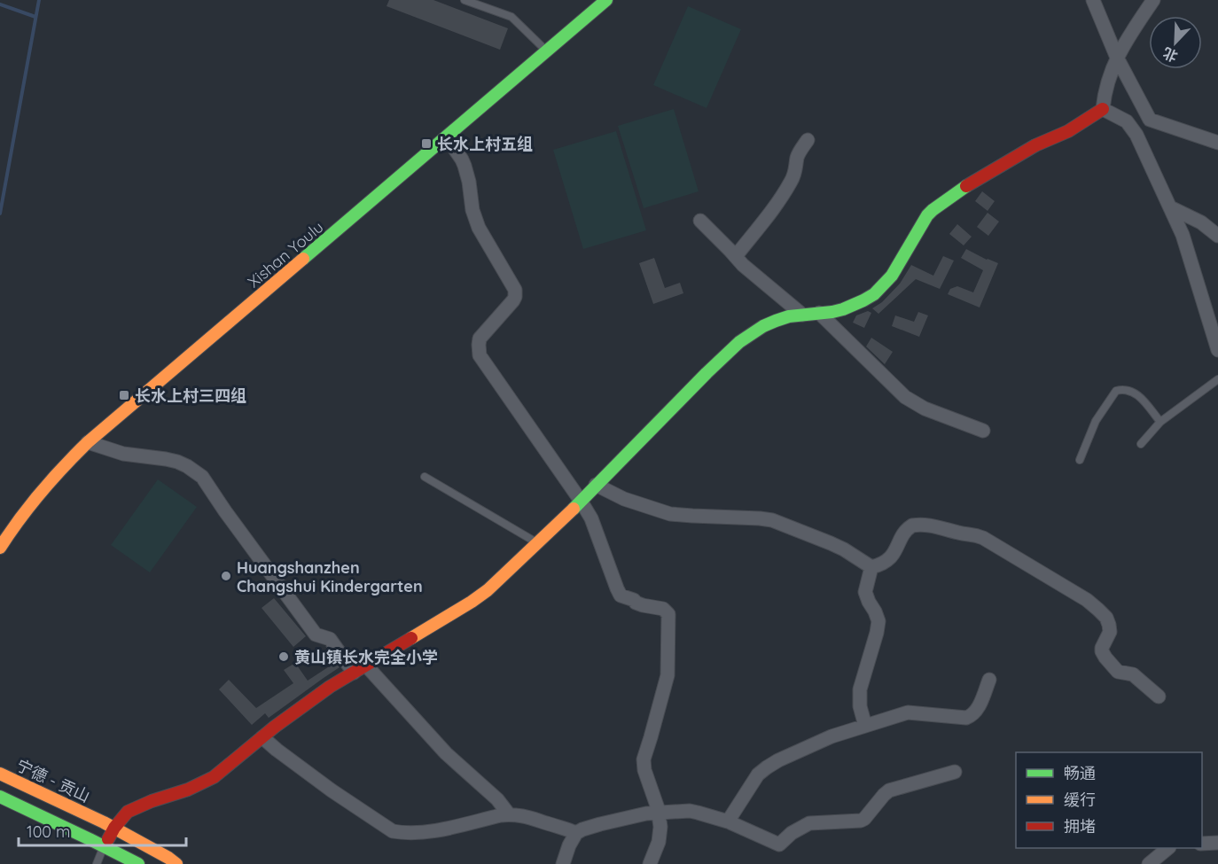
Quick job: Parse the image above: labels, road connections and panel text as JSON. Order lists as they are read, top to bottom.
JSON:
{
  "streets": {
    "main road": ["Xishan Youlu", "宁德 - 贡山"]
  },
  "places": {
    "transit": ["长水上村五组", "长水上村三四组"],
    "other": ["Huangshanzhen Changshui Kindergarten", "黄山镇长水完全小学"]
  },
  "legend": ["畅通", "缓行", "拥堵"],
  "scale_bar": "100 m",
  "north": "bottom left"
}
